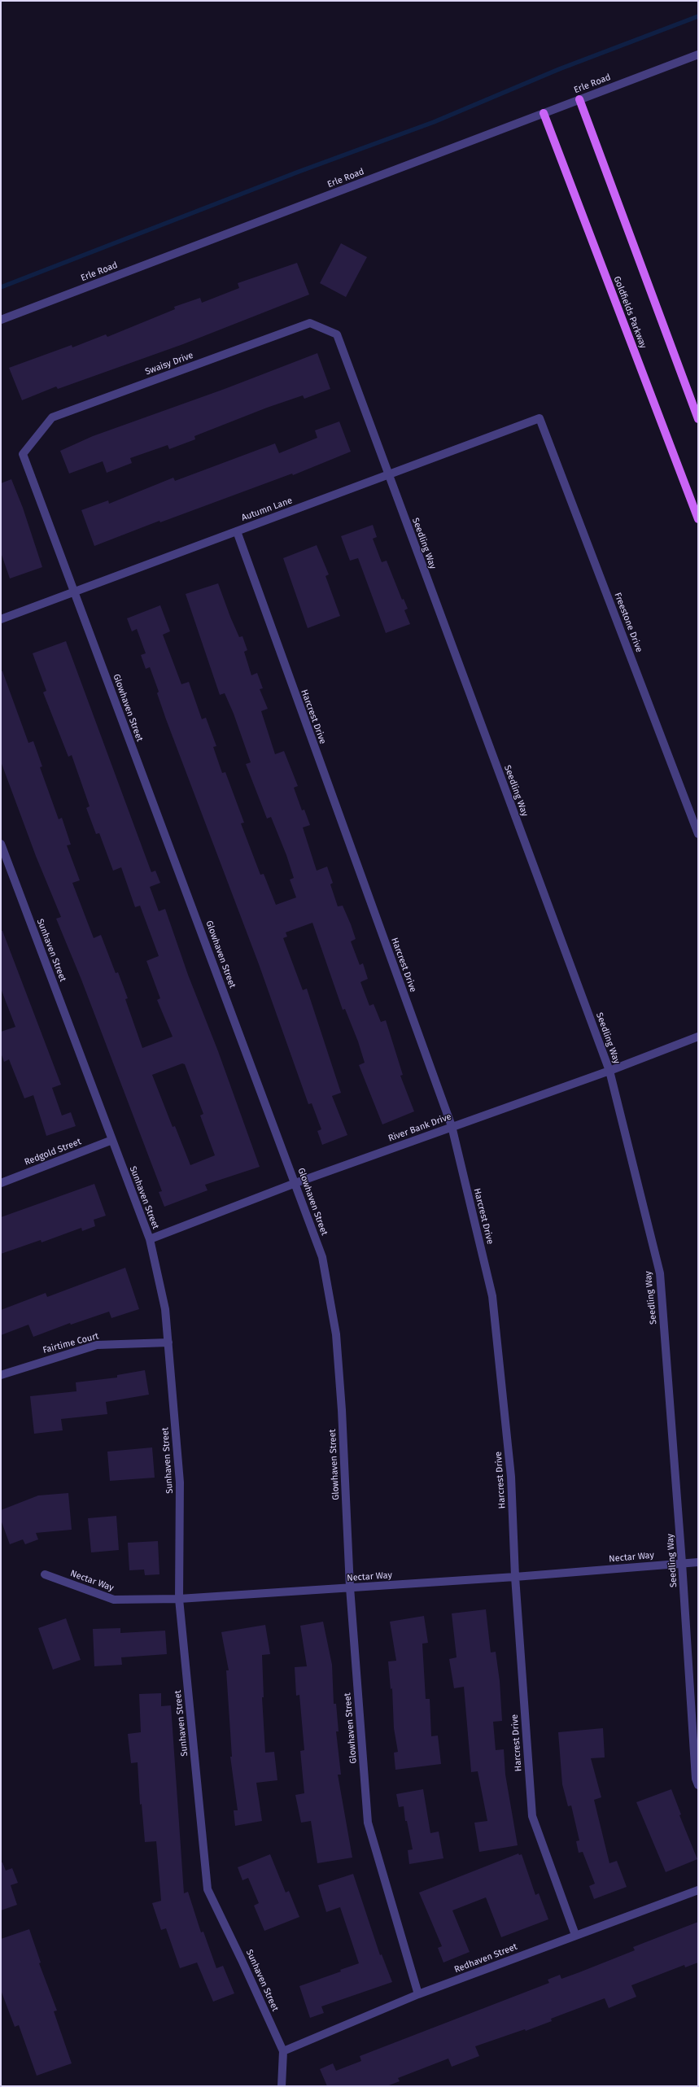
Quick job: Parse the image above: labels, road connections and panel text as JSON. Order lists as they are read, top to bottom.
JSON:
{
  "streets": {
    "main road": ["Goldfields Parkway"],
    "street": [
      "Erle Road",
      "Swaisy Drive",
      "Autumn Lane",
      "Seedling Way",
      "Freestone Drive",
      "Glowhaven Street",
      "Harcrest Drive",
      "Sunhaven Street",
      "River Bank Drive",
      "Redgold Street",
      "Fairtime Court",
      "Nectar Way",
      "Redhaven Street"
    ]
  },
  "crossings": [
    ["Erle Road", "Goldfields Parkway"],
    ["Swaisy Drive", "Seedling Way"],
    ["Swaisy Drive", "Glowhaven Street"],
    ["Autumn Lane", "Seedling Way"],
    ["Autumn Lane", "Freestone Drive"],
    ["Autumn Lane", "Glowhaven Street"],
    ["Autumn Lane", "Harcrest Drive"],
    ["Seedling Way", "River Bank Drive"],
    ["Seedling Way", "Nectar Way"],
    ["Glowhaven Street", "River Bank Drive"],
    ["Glowhaven Street", "Nectar Way"],
    ["Glowhaven Street", "Redhaven Street"],
    ["Harcrest Drive", "River Bank Drive"],
    ["Harcrest Drive", "Nectar Way"],
    ["Harcrest Drive", "Redhaven Street"],
    ["Sunhaven Street", "River Bank Drive"],
    ["Sunhaven Street", "Redgold Street"],
    ["Sunhaven Street", "Fairtime Court"],
    ["Sunhaven Street", "Nectar Way"],
    ["Sunhaven Street", "Redhaven Street"]
  ]
}
